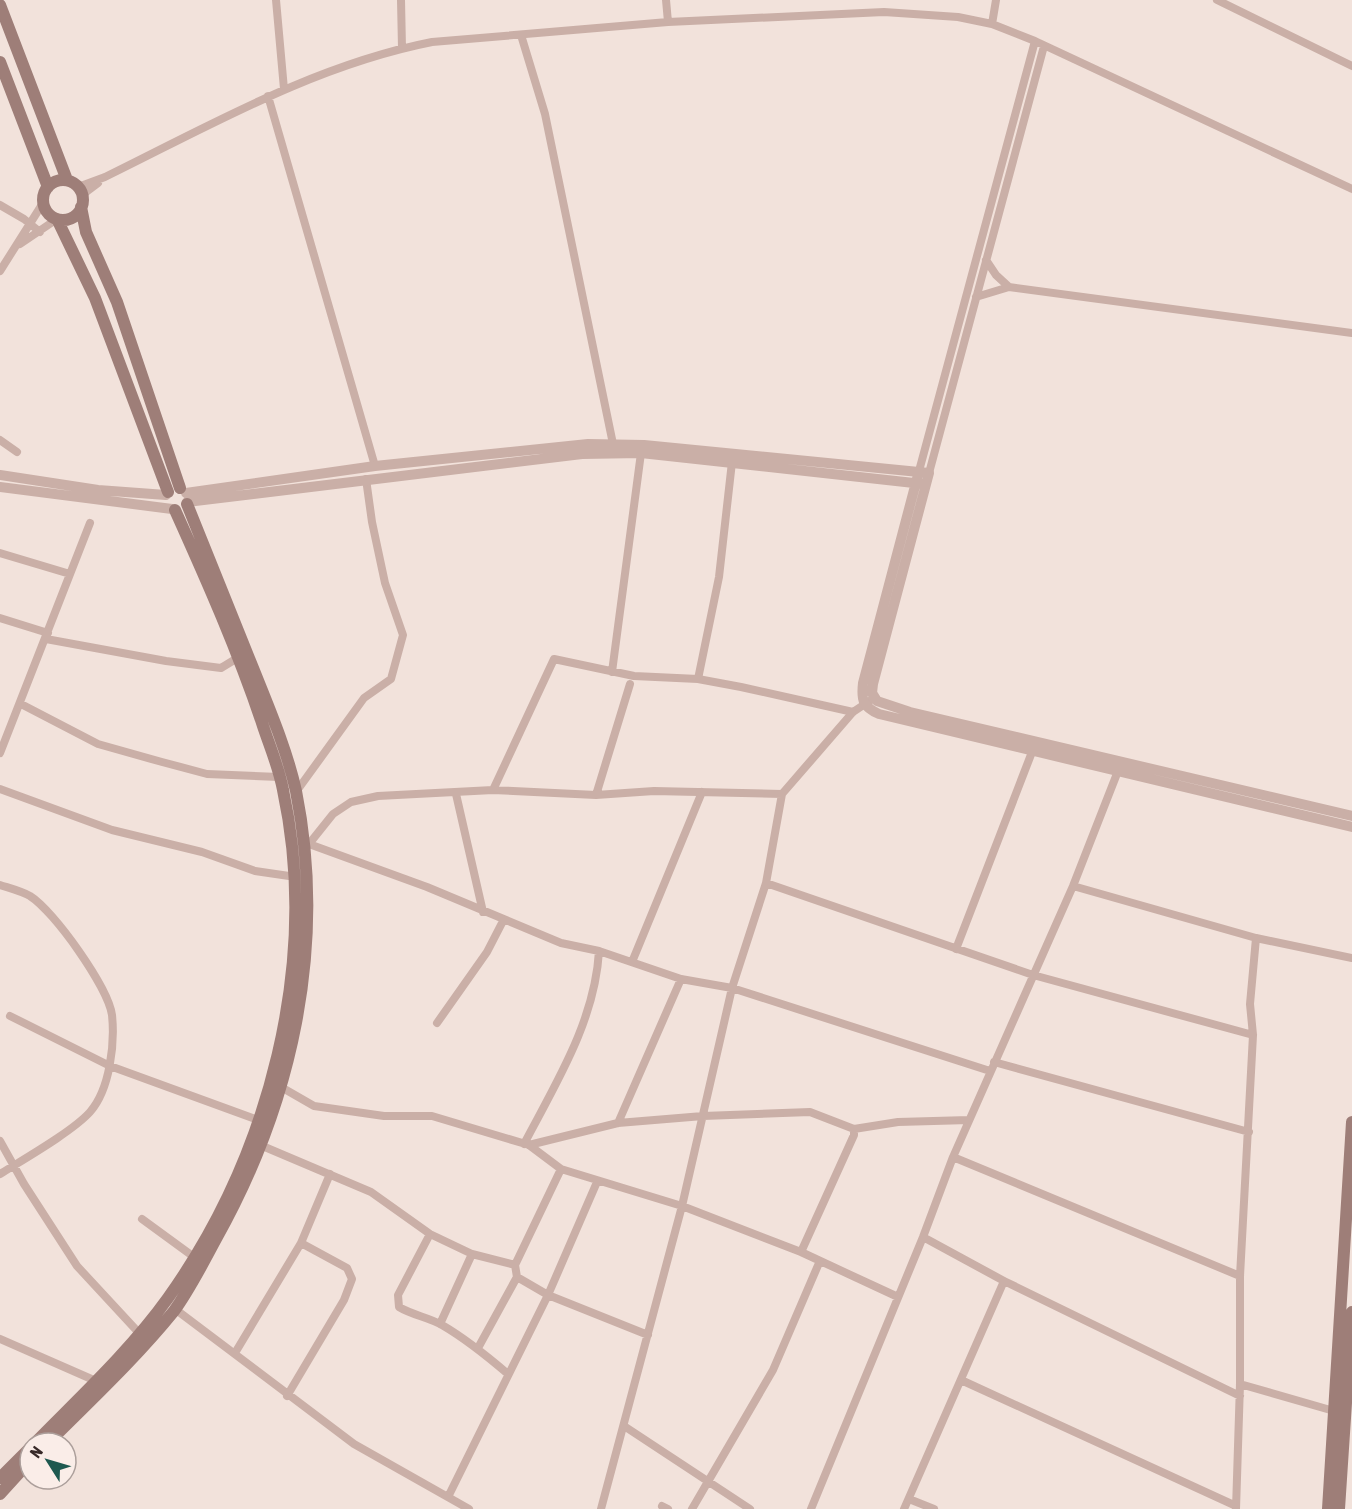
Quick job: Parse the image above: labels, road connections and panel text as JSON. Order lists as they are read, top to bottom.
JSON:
{
  "north": "top left"
}
